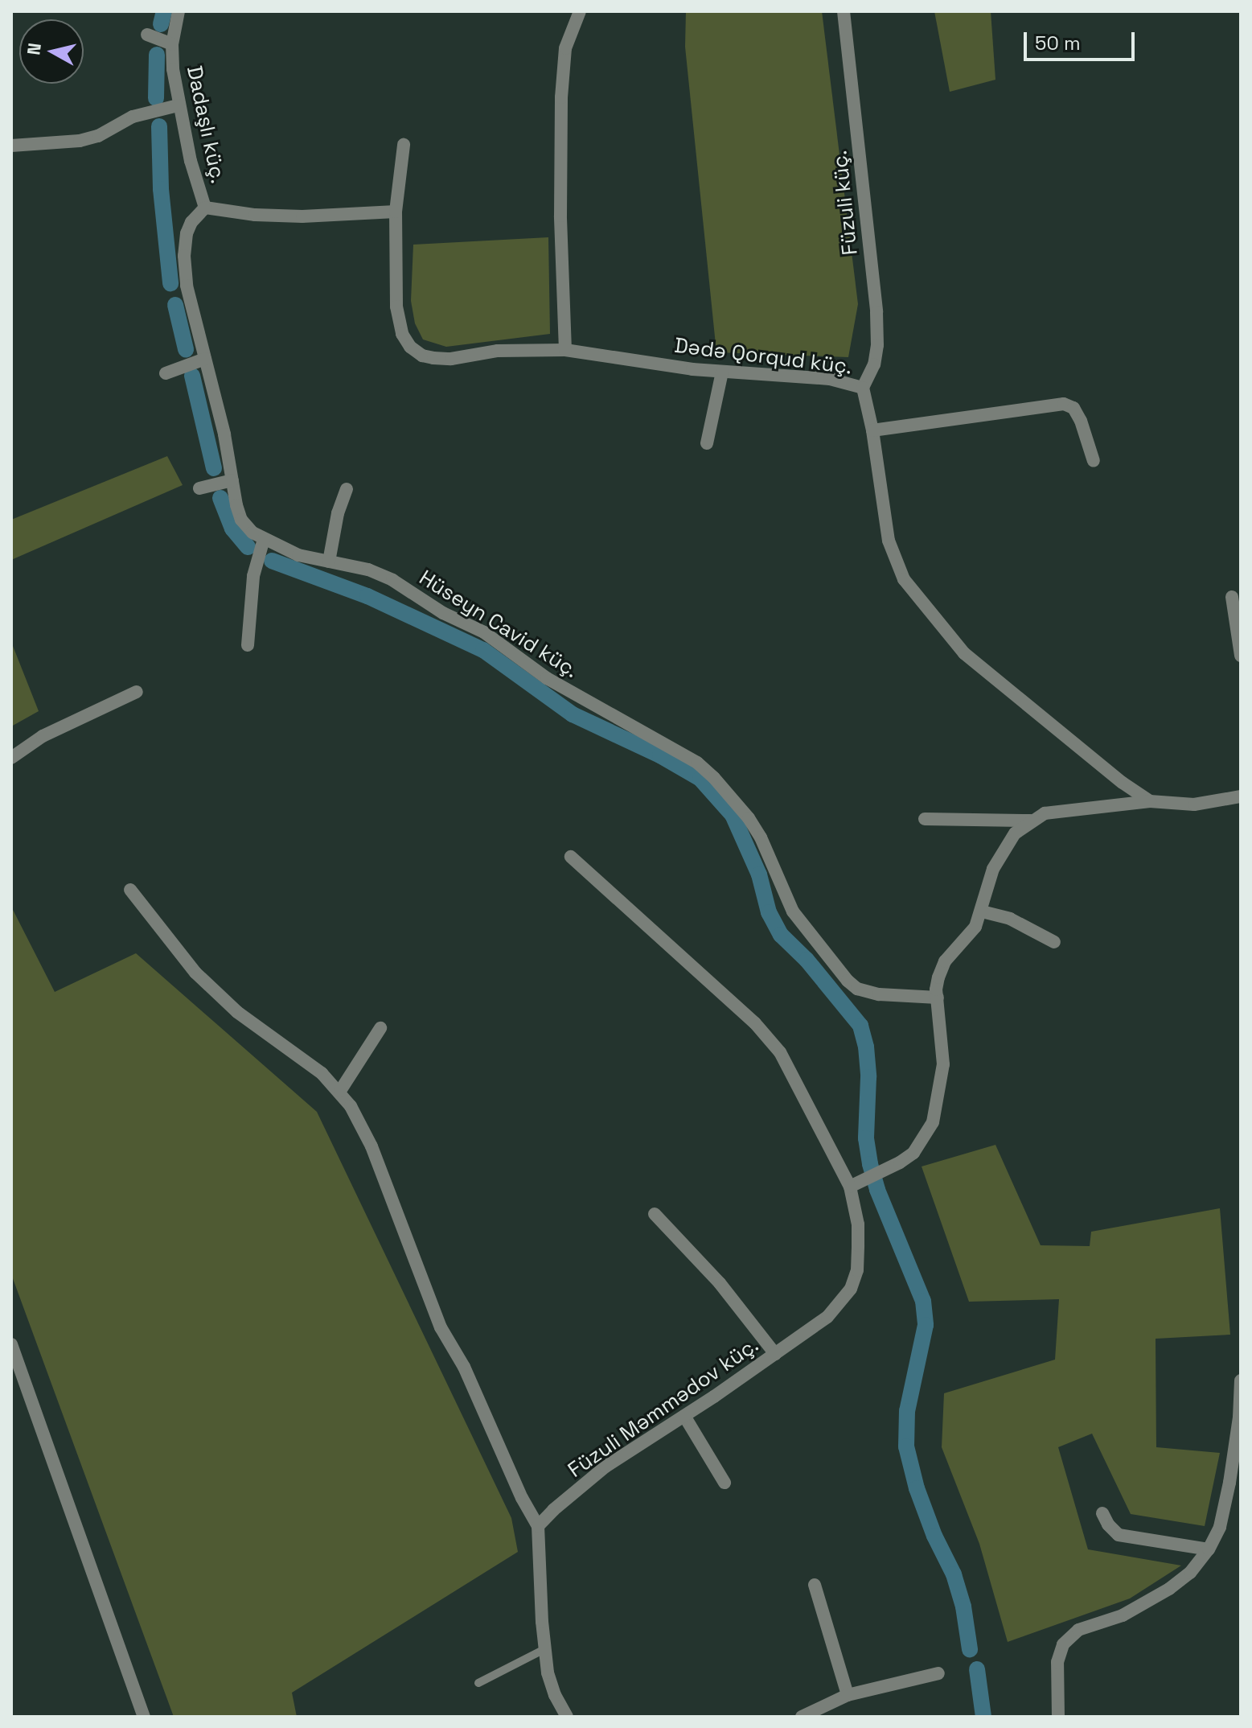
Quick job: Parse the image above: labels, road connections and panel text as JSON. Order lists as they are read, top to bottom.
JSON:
{
  "streets": {
    "street": [
      "Dadaşlı küç.",
      "Füzuli küç.",
      "Dədə Qorqud küç.",
      "Hüseyn Cavid küç.",
      "Füzuli Məmmədov küç."
    ]
  },
  "crossings": [
    ["Dadaşlı küç.", "Hüseyn Cavid küç."],
    ["Füzuli küç.", "Dədə Qorqud küç."]
  ],
  "scale_bar": "50 m",
  "north": "left"
}
